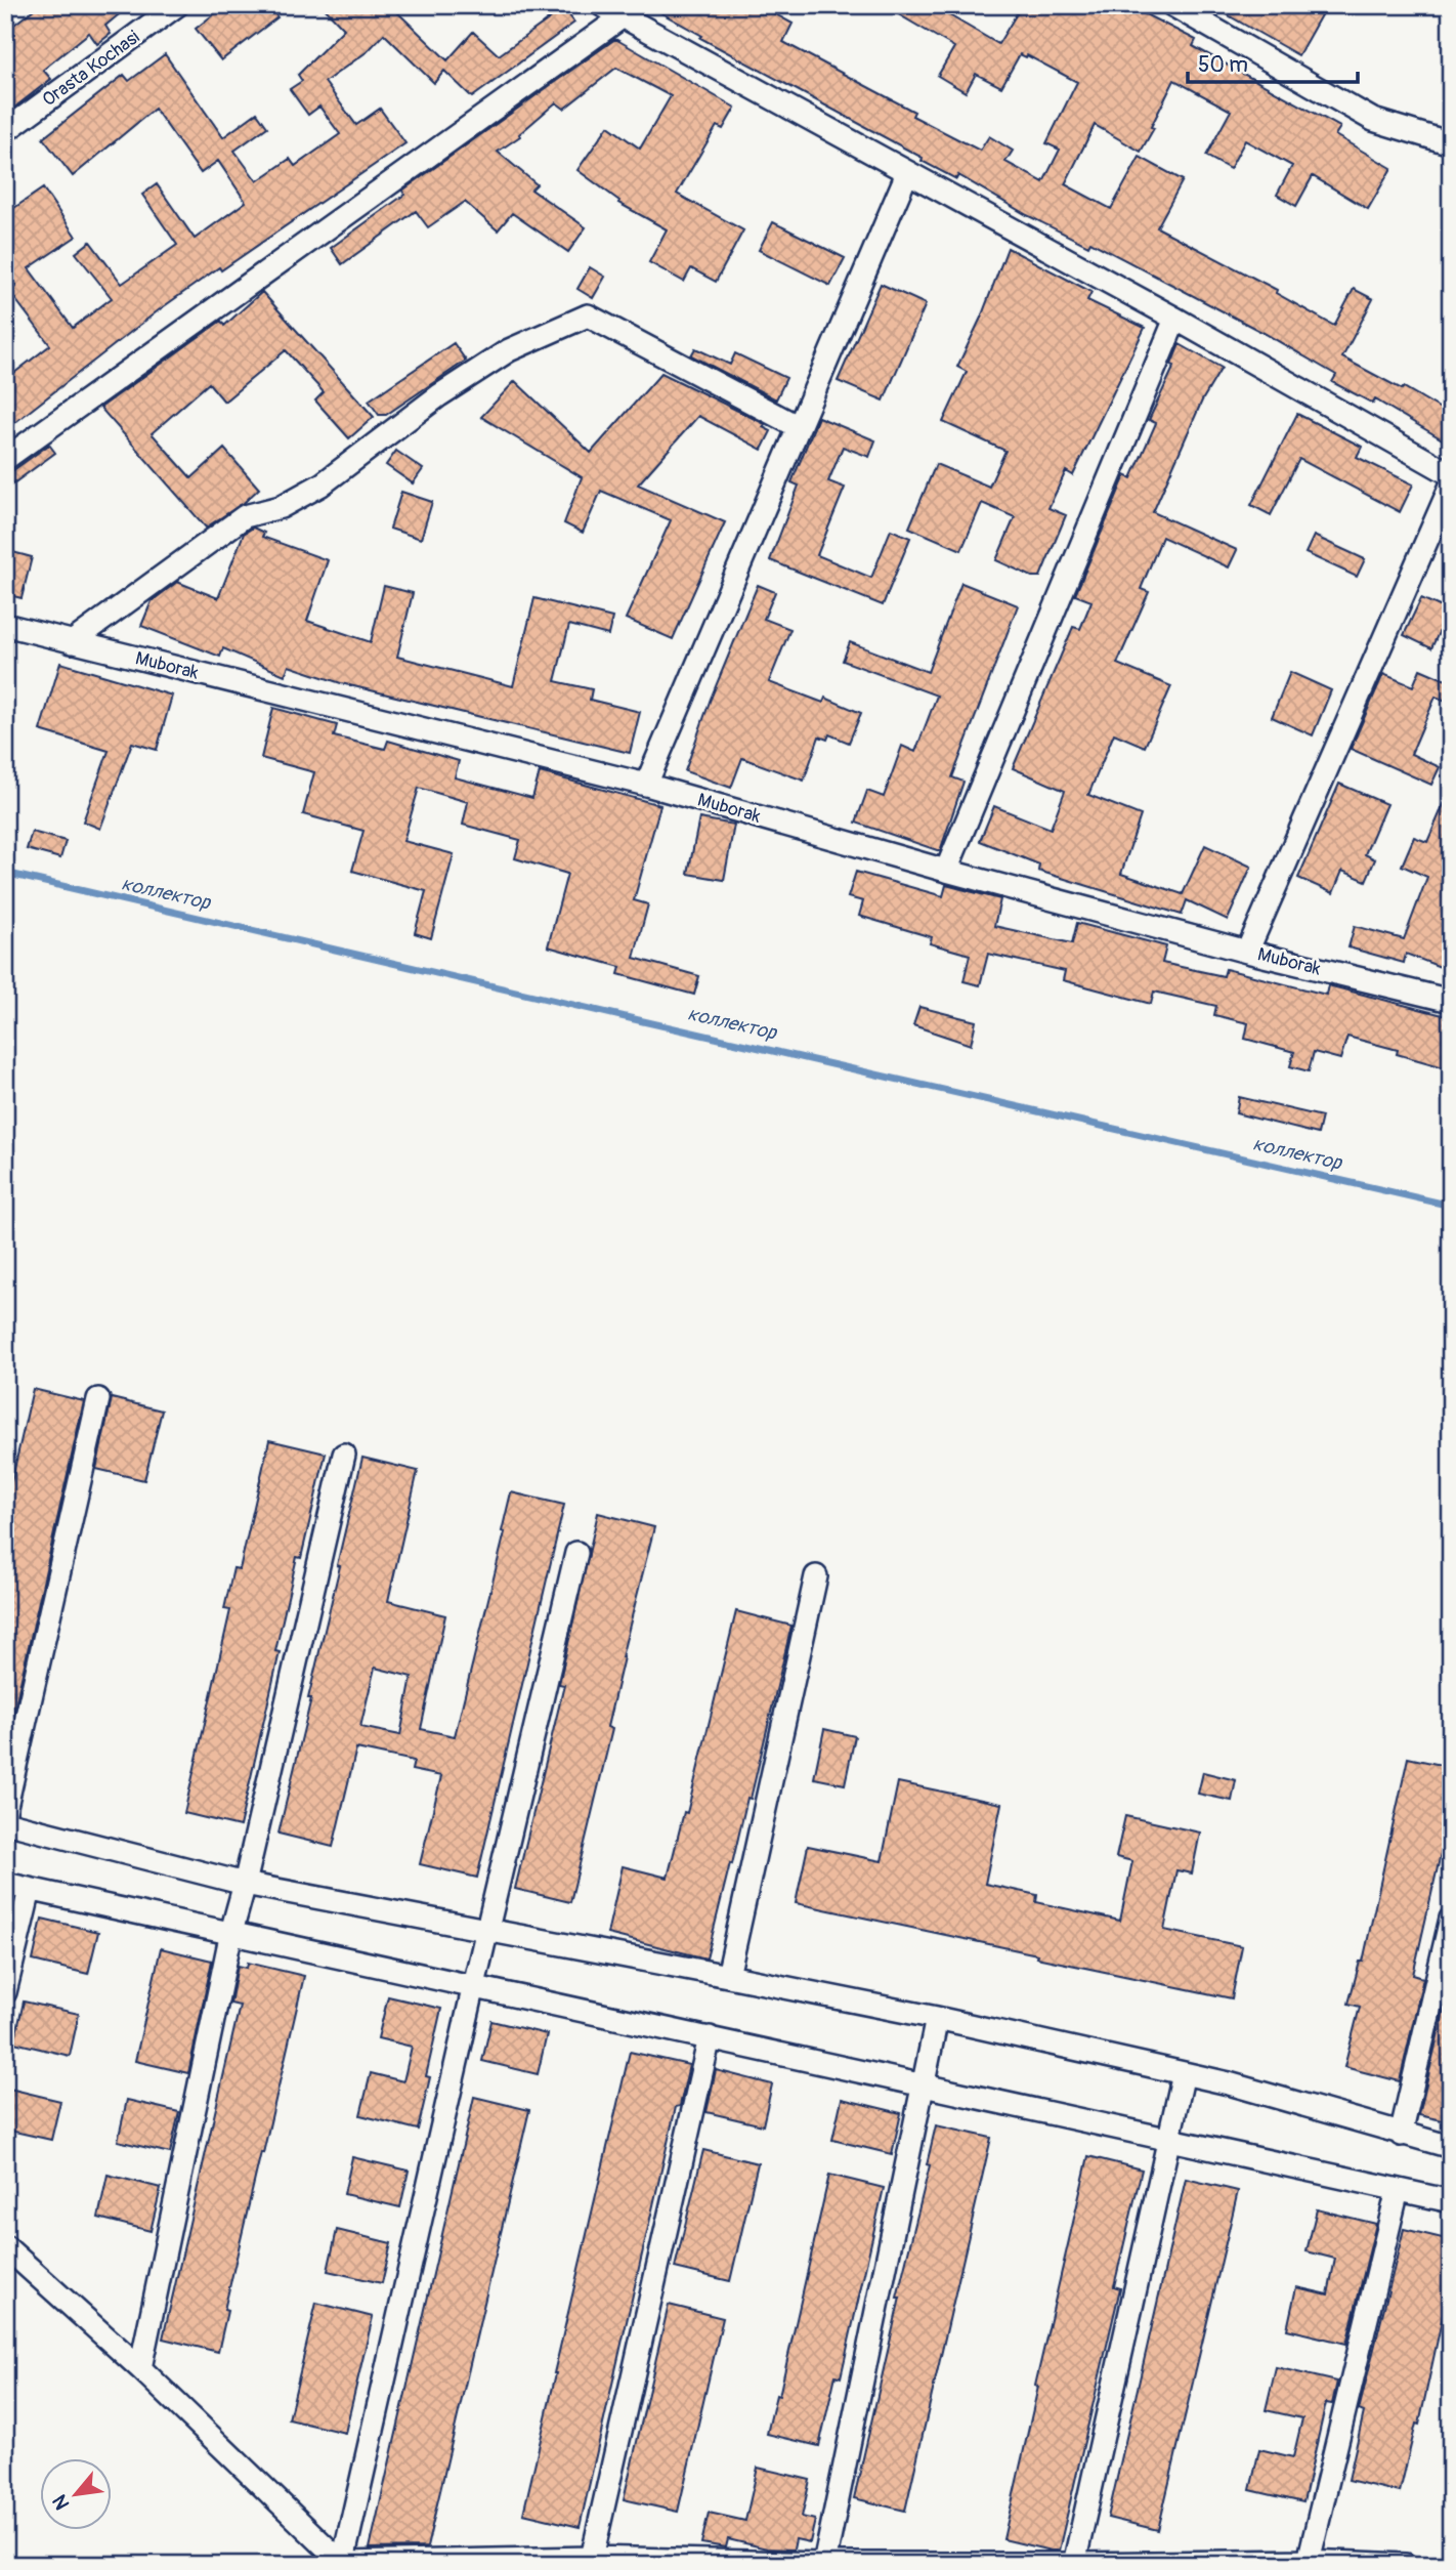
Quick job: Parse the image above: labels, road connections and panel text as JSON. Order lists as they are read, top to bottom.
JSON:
{
  "streets": {
    "street": ["Orasta Kochasi", "Muborak"]
  },
  "water": ["коллектор"],
  "scale_bar": "50 m",
  "north": "bottom left"
}
